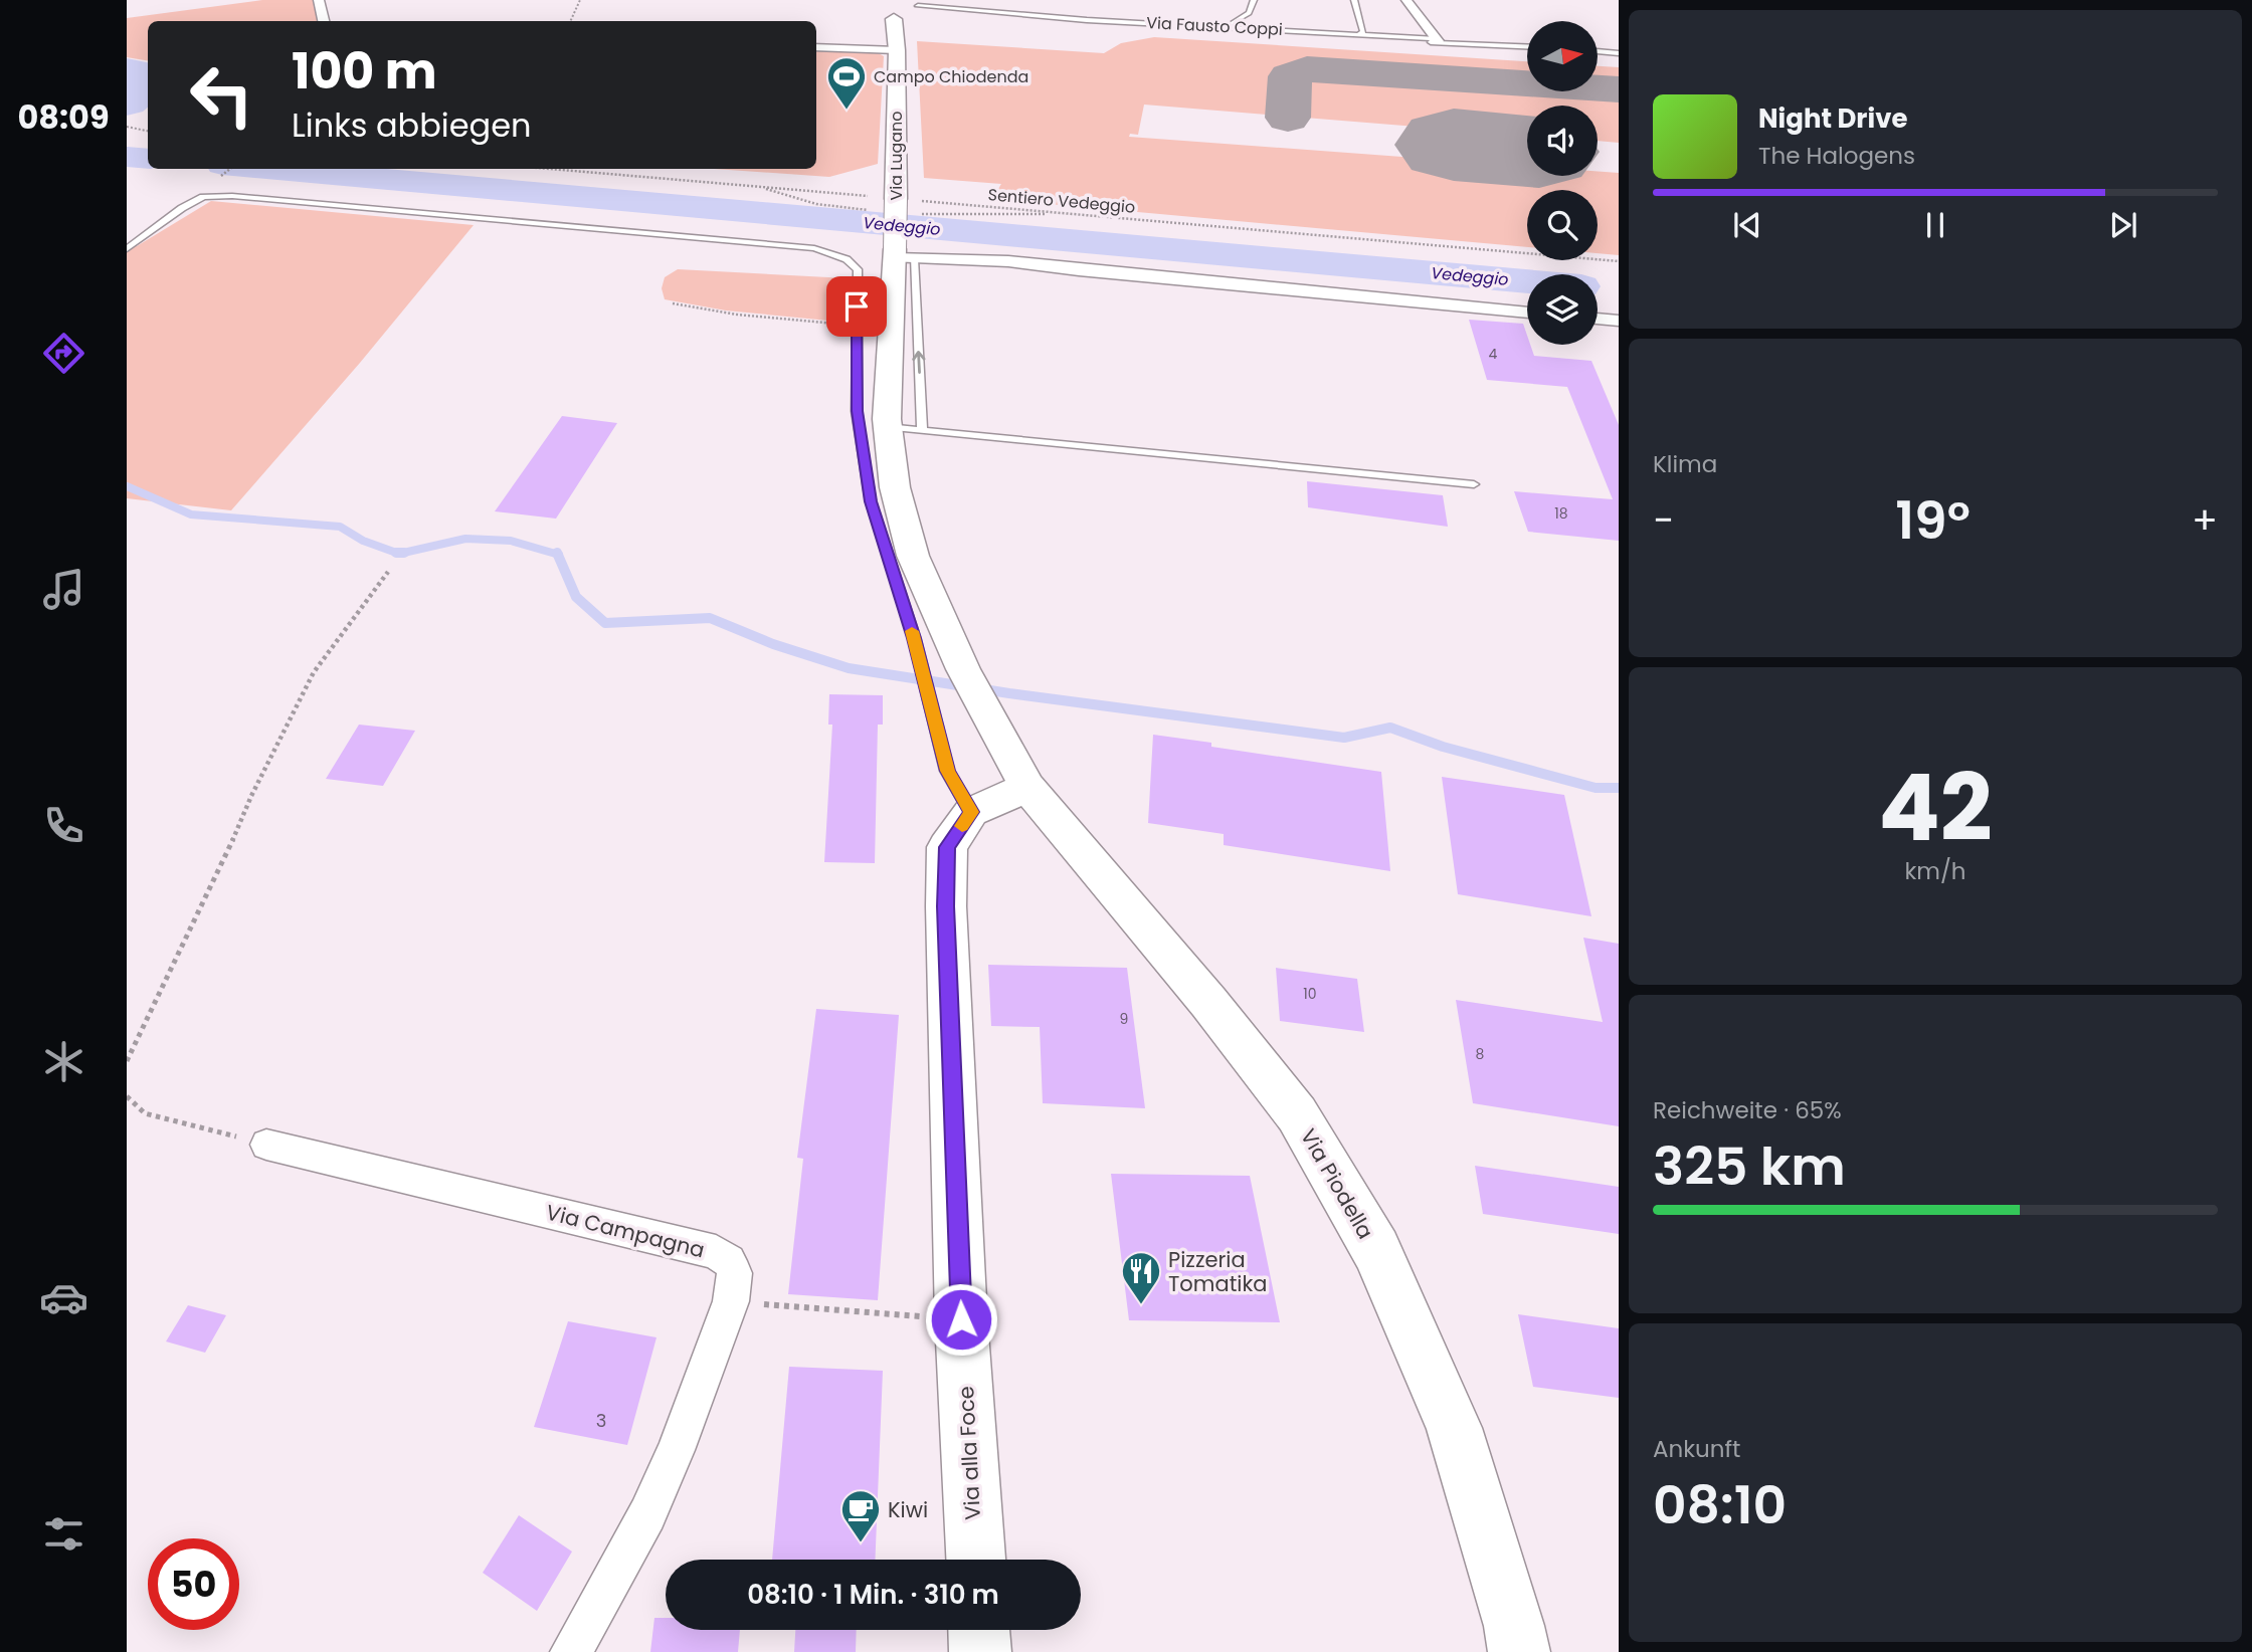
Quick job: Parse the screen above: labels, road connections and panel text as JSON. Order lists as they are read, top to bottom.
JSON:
{
  "streets": {
    "main road": ["Via Lugano", "Via Piodella", "Via alla Foce"],
    "street": ["Via Campagna"],
    "lane": ["Via Fausto Coppi"],
    "path": ["Sentiero Vedeggio"]
  },
  "crossings": [
    ["Via Fausto Coppi", "Via Lugano"],
    ["Via Lugano", "Sentiero Vedeggio"],
    ["Via Lugano", "Via Piodella"]
  ],
  "water": ["Vedeggio"],
  "places": {
    "sports": ["Campo Chiodenda"],
    "restaurant": ["Pizzeria Tomatika"],
    "cafe": ["Kiwi"]
  },
  "house_numbers": [
    "4",
    "18",
    "10",
    "9",
    "8",
    "3"
  ],
  "north": "right",
  "page": {
    "tabs": "08:09",
    "turn": ["100 m", "Links abbiegen"],
    "song": ["Night Drive", "The Halogens"],
    "tile": [
      "Klima",
      ["42", "km/h"],
      ["Reichweite · 65%", "325 km"],
      ["Ankunft", "08:10"]
    ],
    "heat": ["−", "19°", "+"],
    "limit": "50",
    "trip": "08:10 · 1 Min. · 310 m"
  }
}
